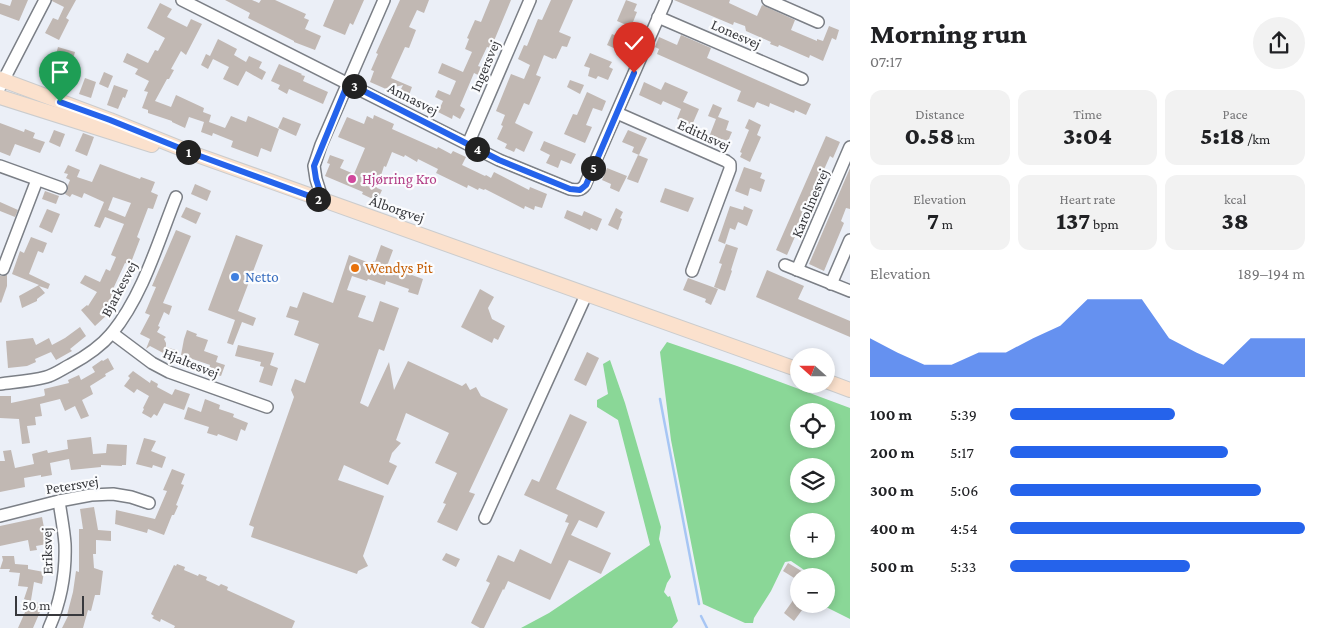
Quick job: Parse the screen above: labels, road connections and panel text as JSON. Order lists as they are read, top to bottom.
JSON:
{
  "streets": {
    "main road": ["Ålborgvej"],
    "street": [
      "Lonesvej",
      "Ingersvej",
      "Annasvej",
      "Edithsvej",
      "Karolinesvej",
      "Bjarkesvej",
      "Hjaltesvej",
      "Petersvej",
      "Eriksvej"
    ]
  },
  "crossings": [
    ["Ingersvej", "Annasvej"],
    ["Annasvej", "Edithsvej"],
    ["Bjarkesvej", "Hjaltesvej"],
    ["Petersvej", "Eriksvej"]
  ],
  "places": ["Hjørring Kro", "Wendys Pit", "Netto"],
  "scale_bar": "50 m",
  "north": "left",
  "page": {
    "heading": ["Morning run", "07:17"],
    "pins": [
      "3",
      "4",
      "1",
      "5",
      "2"
    ],
    "stats": [
      ["Distance", "0.58 km"],
      ["Time", "3:04"],
      ["Pace", "5:18 /km"],
      ["Elevation", "7 m"],
      ["Heart rate", "137 bpm"],
      ["kcal", "38"]
    ],
    "chart": ["Elevation", "189–194 m"],
    "map_buttons": ["+", "−"],
    "list": [
      {
        "name": "100 m",
        "note": "5:39"
      },
      {
        "name": "200 m",
        "note": "5:17"
      },
      {
        "name": "300 m",
        "note": "5:06"
      },
      {
        "name": "400 m",
        "note": "4:54"
      },
      {
        "name": "500 m",
        "note": "5:33"
      }
    ],
    "scale": "50 m"
  }
}
